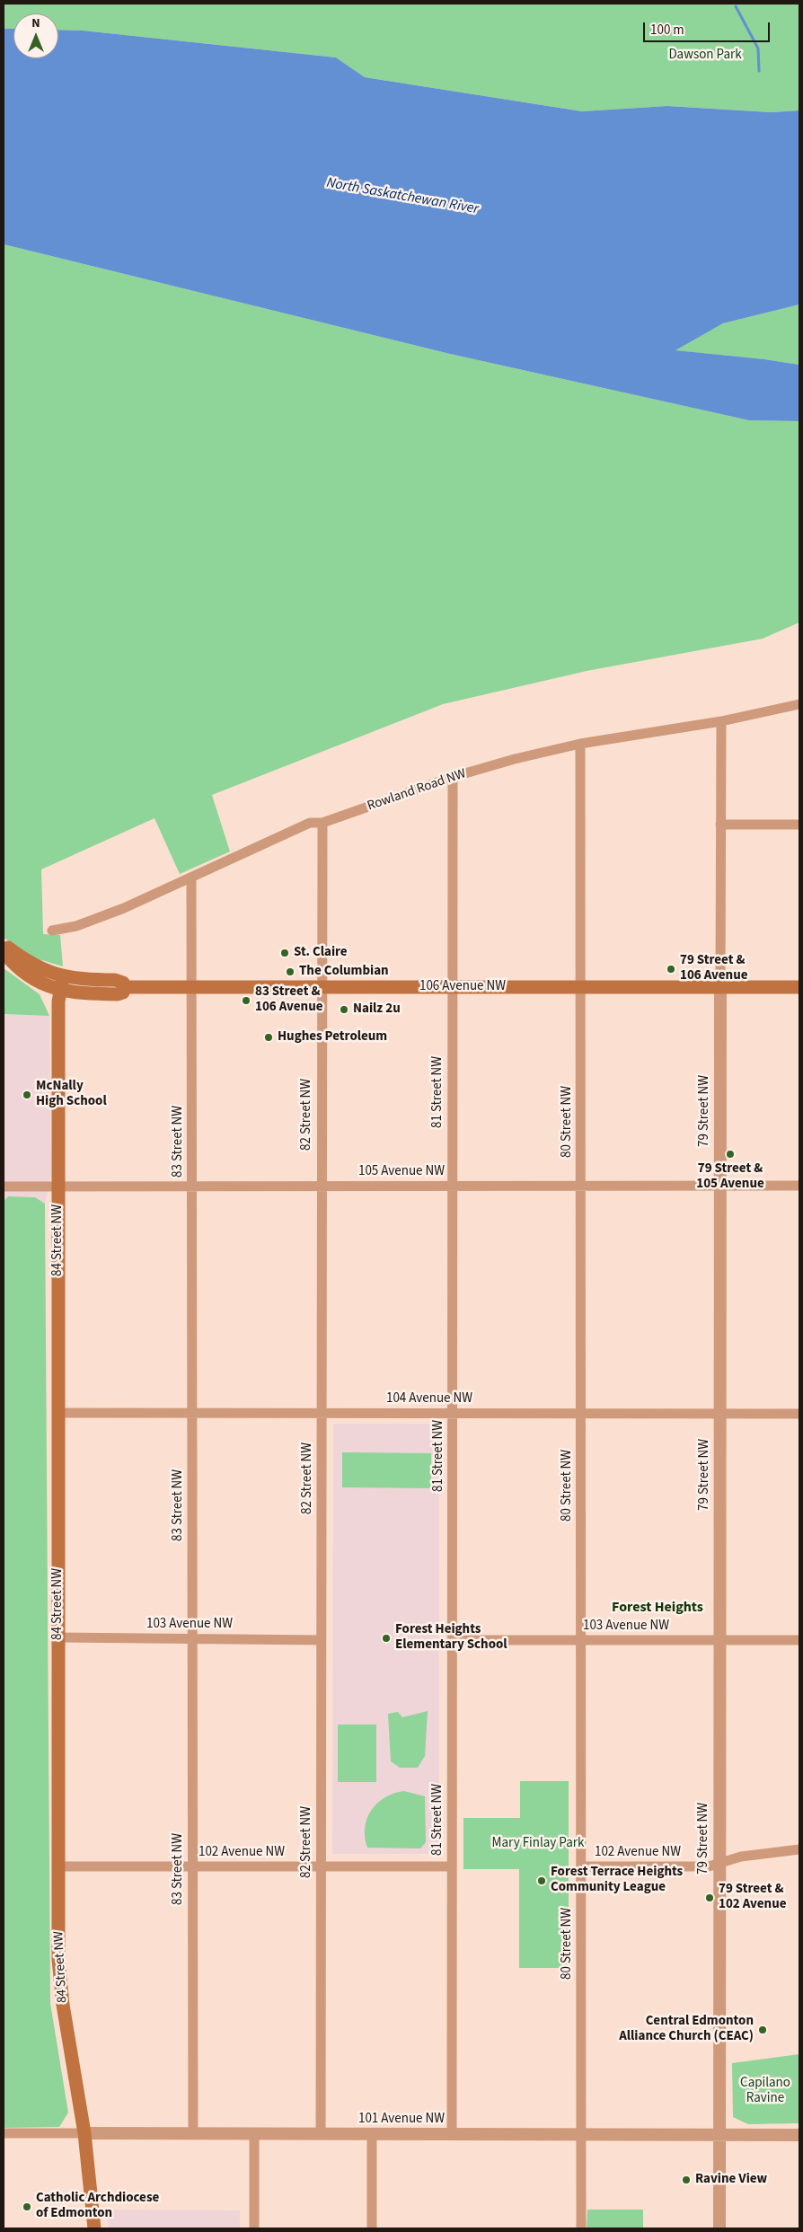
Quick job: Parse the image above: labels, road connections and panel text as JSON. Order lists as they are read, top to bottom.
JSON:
{
  "streets": {
    "main road": ["106 Avenue NW", "84 Street NW"],
    "street": [
      "Rowland Road NW",
      "81 Street NW",
      "79 Street NW",
      "82 Street NW",
      "80 Street NW",
      "83 Street NW",
      "105 Avenue NW",
      "104 Avenue NW",
      "103 Avenue NW",
      "102 Avenue NW",
      "101 Avenue NW"
    ]
  },
  "crossings": [
    ["Rowland Road NW", "81 Street NW"],
    ["Rowland Road NW", "79 Street NW"],
    ["Rowland Road NW", "82 Street NW"],
    ["Rowland Road NW", "80 Street NW"],
    ["Rowland Road NW", "83 Street NW"],
    ["106 Avenue NW", "81 Street NW"],
    ["106 Avenue NW", "79 Street NW"],
    ["106 Avenue NW", "82 Street NW"],
    ["106 Avenue NW", "80 Street NW"],
    ["106 Avenue NW", "83 Street NW"],
    ["106 Avenue NW", "84 Street NW"],
    ["81 Street NW", "105 Avenue NW"],
    ["81 Street NW", "104 Avenue NW"],
    ["81 Street NW", "103 Avenue NW"],
    ["81 Street NW", "102 Avenue NW"],
    ["81 Street NW", "101 Avenue NW"],
    ["79 Street NW", "105 Avenue NW"],
    ["79 Street NW", "104 Avenue NW"],
    ["79 Street NW", "103 Avenue NW"],
    ["79 Street NW", "102 Avenue NW"],
    ["79 Street NW", "101 Avenue NW"],
    ["82 Street NW", "105 Avenue NW"],
    ["82 Street NW", "104 Avenue NW"],
    ["82 Street NW", "103 Avenue NW"],
    ["82 Street NW", "102 Avenue NW"],
    ["82 Street NW", "101 Avenue NW"],
    ["80 Street NW", "105 Avenue NW"],
    ["80 Street NW", "104 Avenue NW"],
    ["80 Street NW", "103 Avenue NW"],
    ["80 Street NW", "102 Avenue NW"],
    ["80 Street NW", "101 Avenue NW"],
    ["83 Street NW", "105 Avenue NW"],
    ["83 Street NW", "104 Avenue NW"],
    ["83 Street NW", "103 Avenue NW"],
    ["83 Street NW", "102 Avenue NW"],
    ["83 Street NW", "101 Avenue NW"],
    ["105 Avenue NW", "84 Street NW"],
    ["84 Street NW", "104 Avenue NW"],
    ["84 Street NW", "103 Avenue NW"],
    ["84 Street NW", "102 Avenue NW"],
    ["84 Street NW", "101 Avenue NW"]
  ],
  "districts": ["Forest Heights"],
  "water": ["North Saskatchewan River"],
  "parks": ["Dawson Park", "Mary Finlay Park", "Capilano Ravine"],
  "places": [
    "St. Claire",
    "79 Street & 106 Avenue",
    "The Columbian",
    "83 Street & 106 Avenue",
    "Nailz 2u",
    "Hughes Petroleum",
    "McNally High School",
    "79 Street & 105 Avenue",
    "Forest Heights Elementary School",
    "Forest Terrace Heights Community League",
    "79 Street & 102 Avenue",
    "Central Edmonton Alliance Church (CEAC)",
    "Ravine View",
    "Catholic Archdiocese of Edmonton"
  ],
  "scale_bar": "100 m",
  "north": "top"
}
